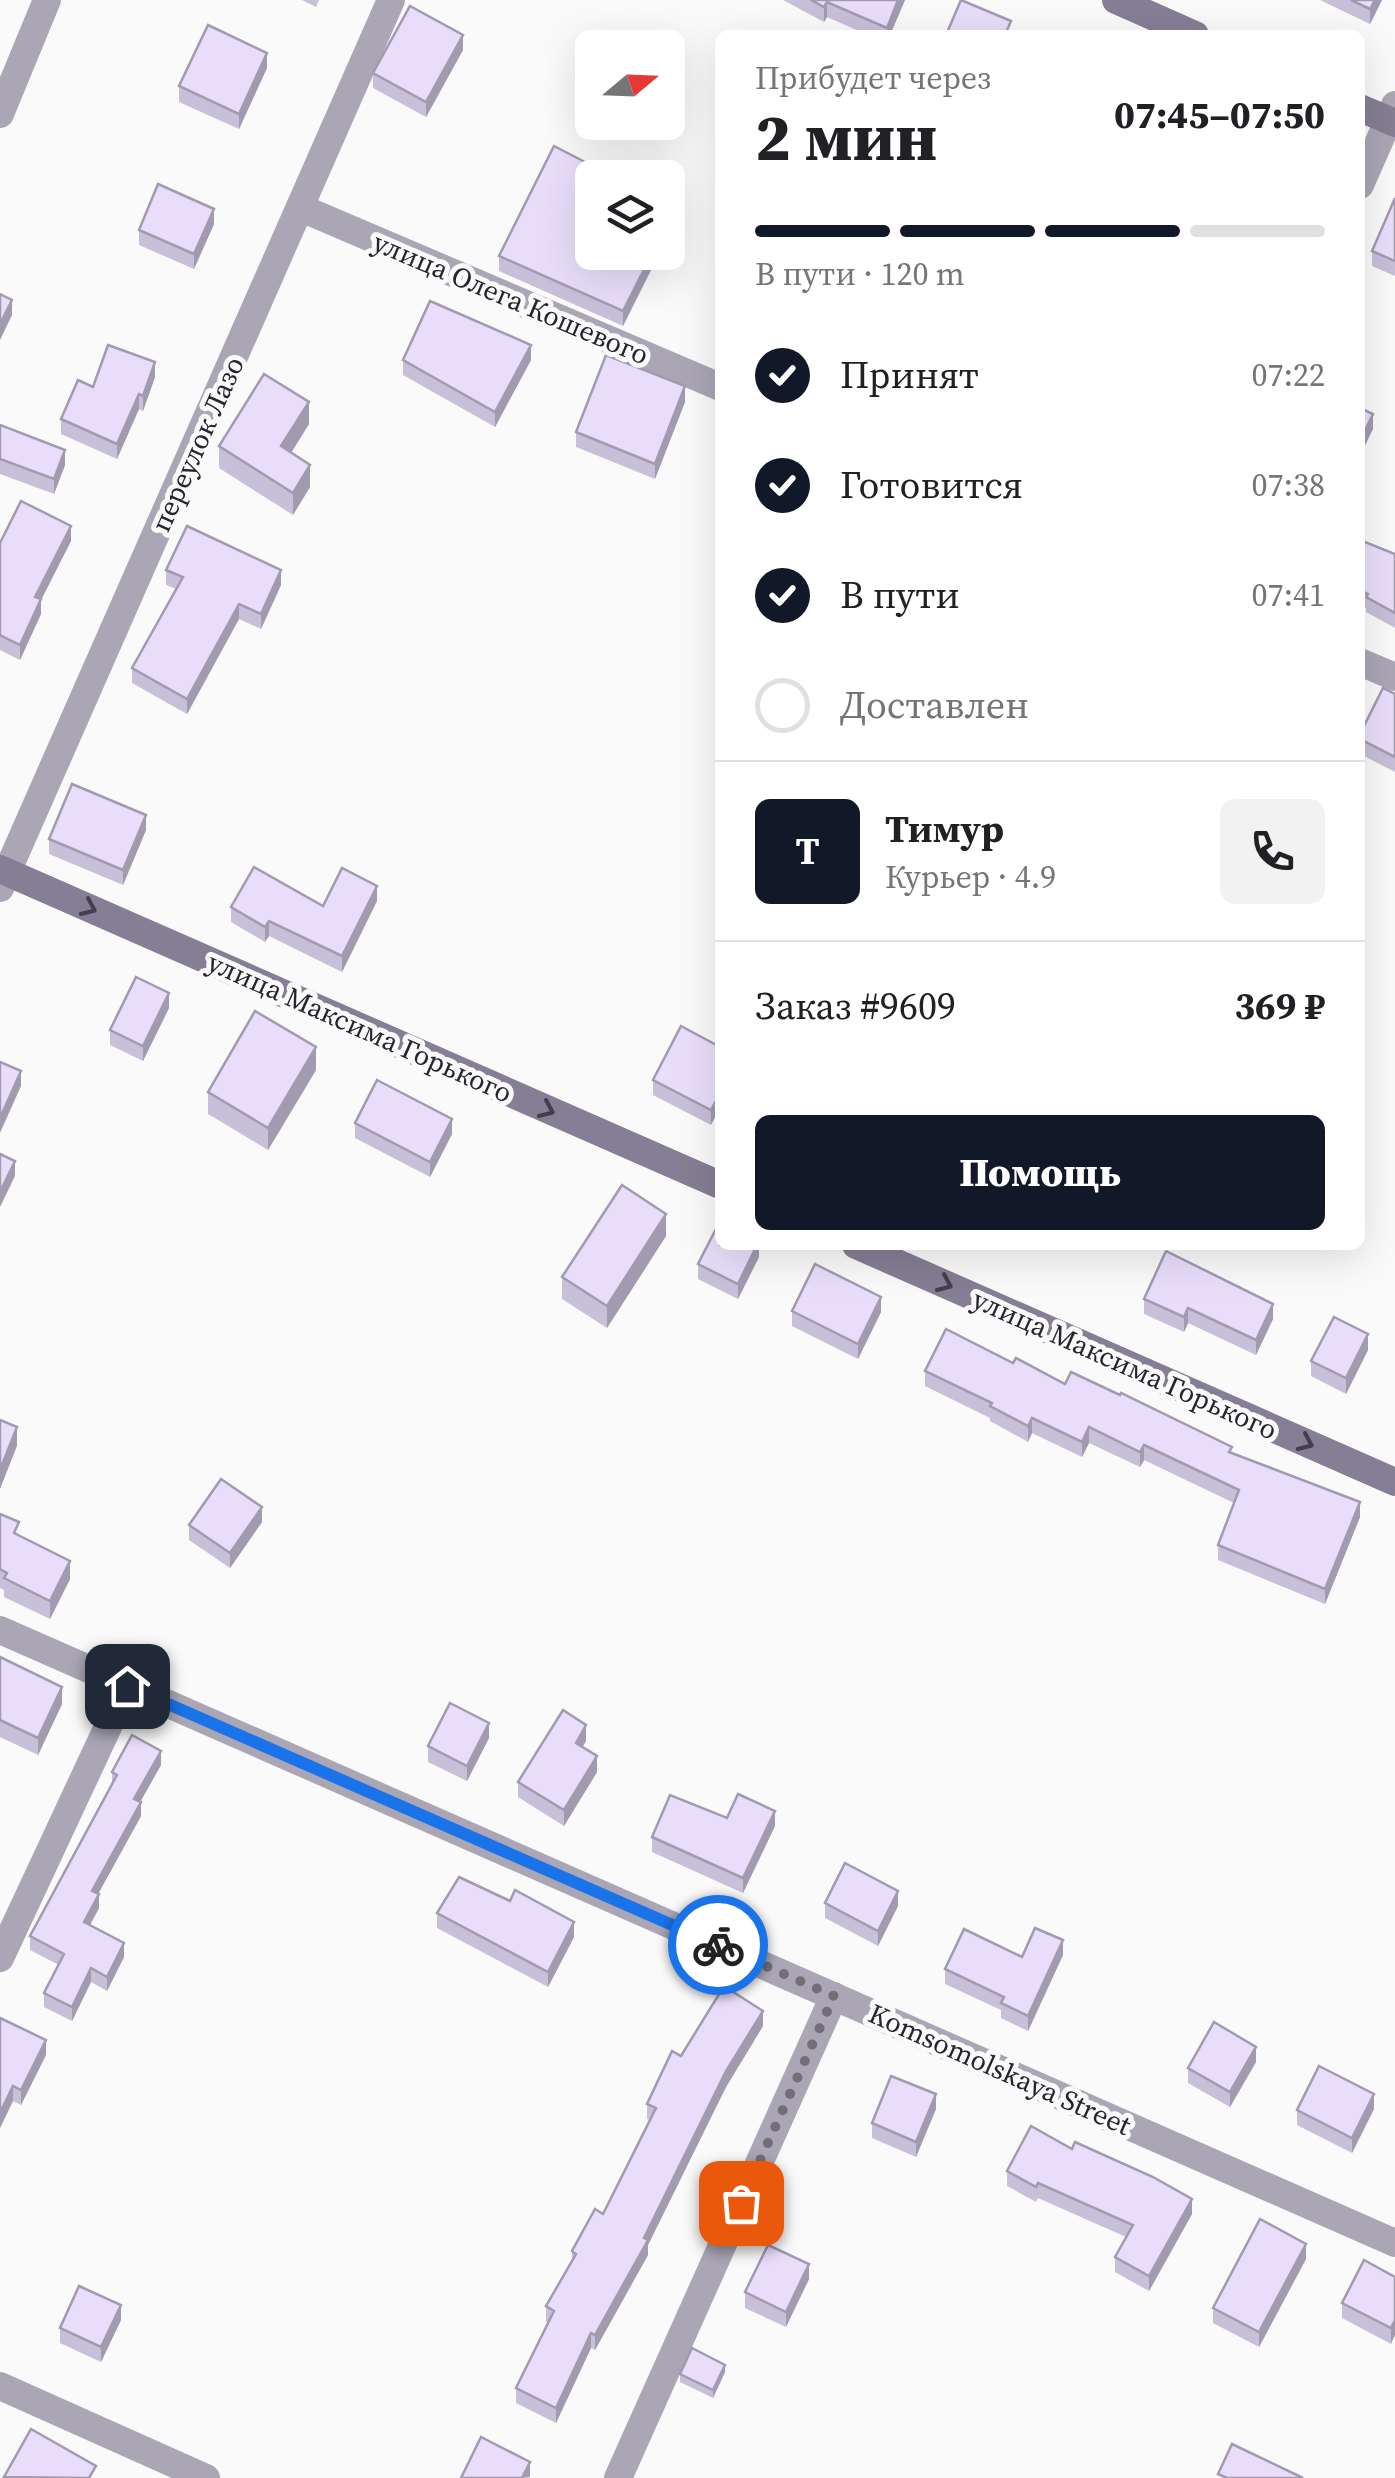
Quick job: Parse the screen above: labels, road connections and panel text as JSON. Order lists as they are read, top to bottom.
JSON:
{
  "streets": {
    "main road": ["улица Максима Горького"],
    "street": ["улица Олега Кошевого", "переулок Лазо", "Komsomolskaya Street"]
  },
  "crossings": [
    ["улица Олега Кошевого", "переулок Лазо"],
    ["переулок Лазо", "улица Максима Горького"]
  ],
  "one_way": ["улица Максима Горького"],
  "north": "right",
  "page": {
    "heading": ["2 мин", "Прибудет через", "07:45–07:50"],
    "panel": [
      "Тимур",
      "Курьер · 4.9",
      "Заказ #9609",
      "369 ₽"
    ],
    "bar": "В пути · 120 m",
    "list": [
      ["Принят", "07:22"],
      ["Готовится", "07:38"],
      ["В пути", "07:41"],
      "Доставлен"
    ],
    "round": "Т",
    "buttons": "Помощь"
  }
}
